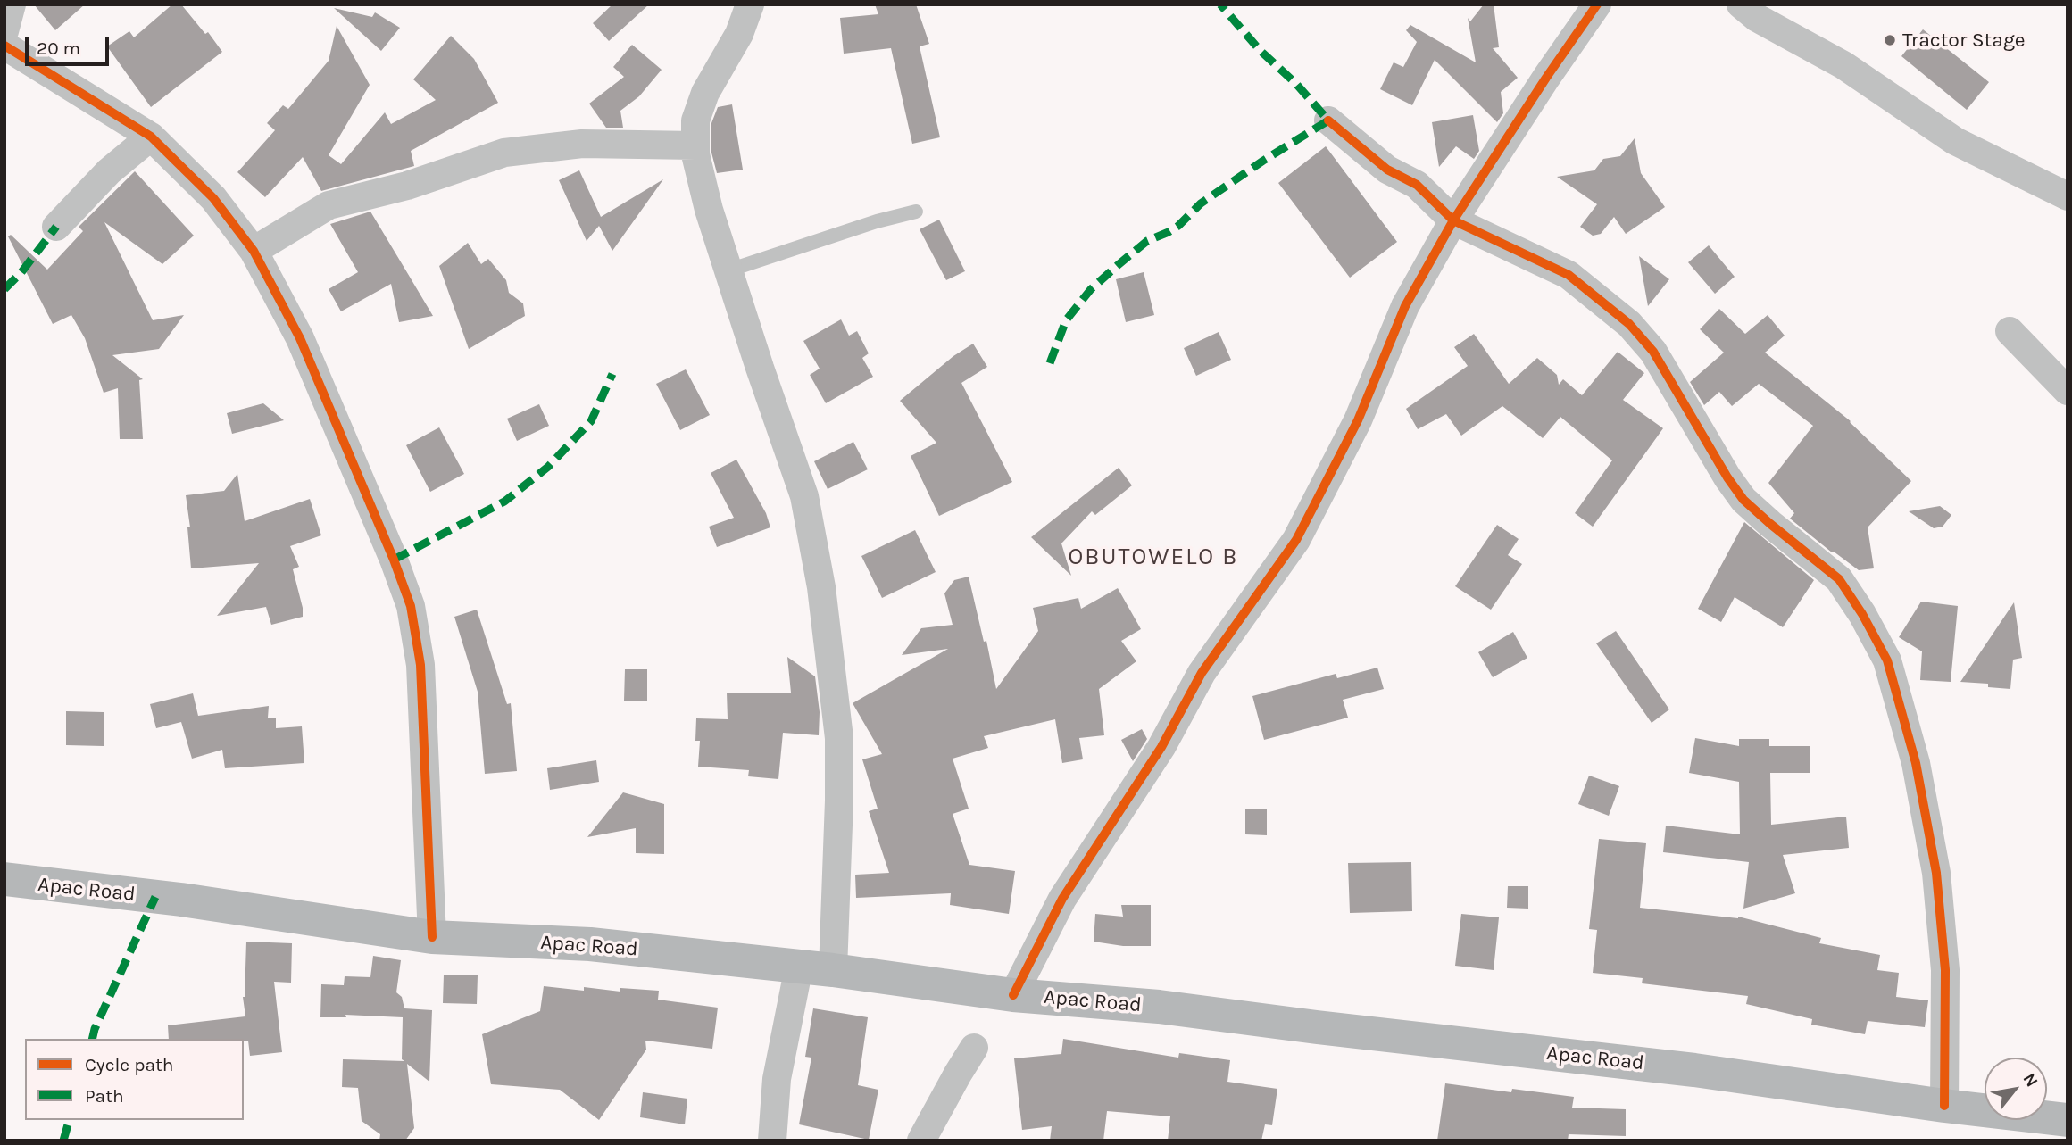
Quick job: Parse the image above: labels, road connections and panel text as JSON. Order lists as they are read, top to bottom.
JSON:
{
  "streets": {
    "main road": ["Apac Road"]
  },
  "districts": ["OBUTOWELO B"],
  "places": ["Tractor Stage"],
  "legend": ["Cycle path", "Path"],
  "scale_bar": "20 m",
  "north": "top right"
}
